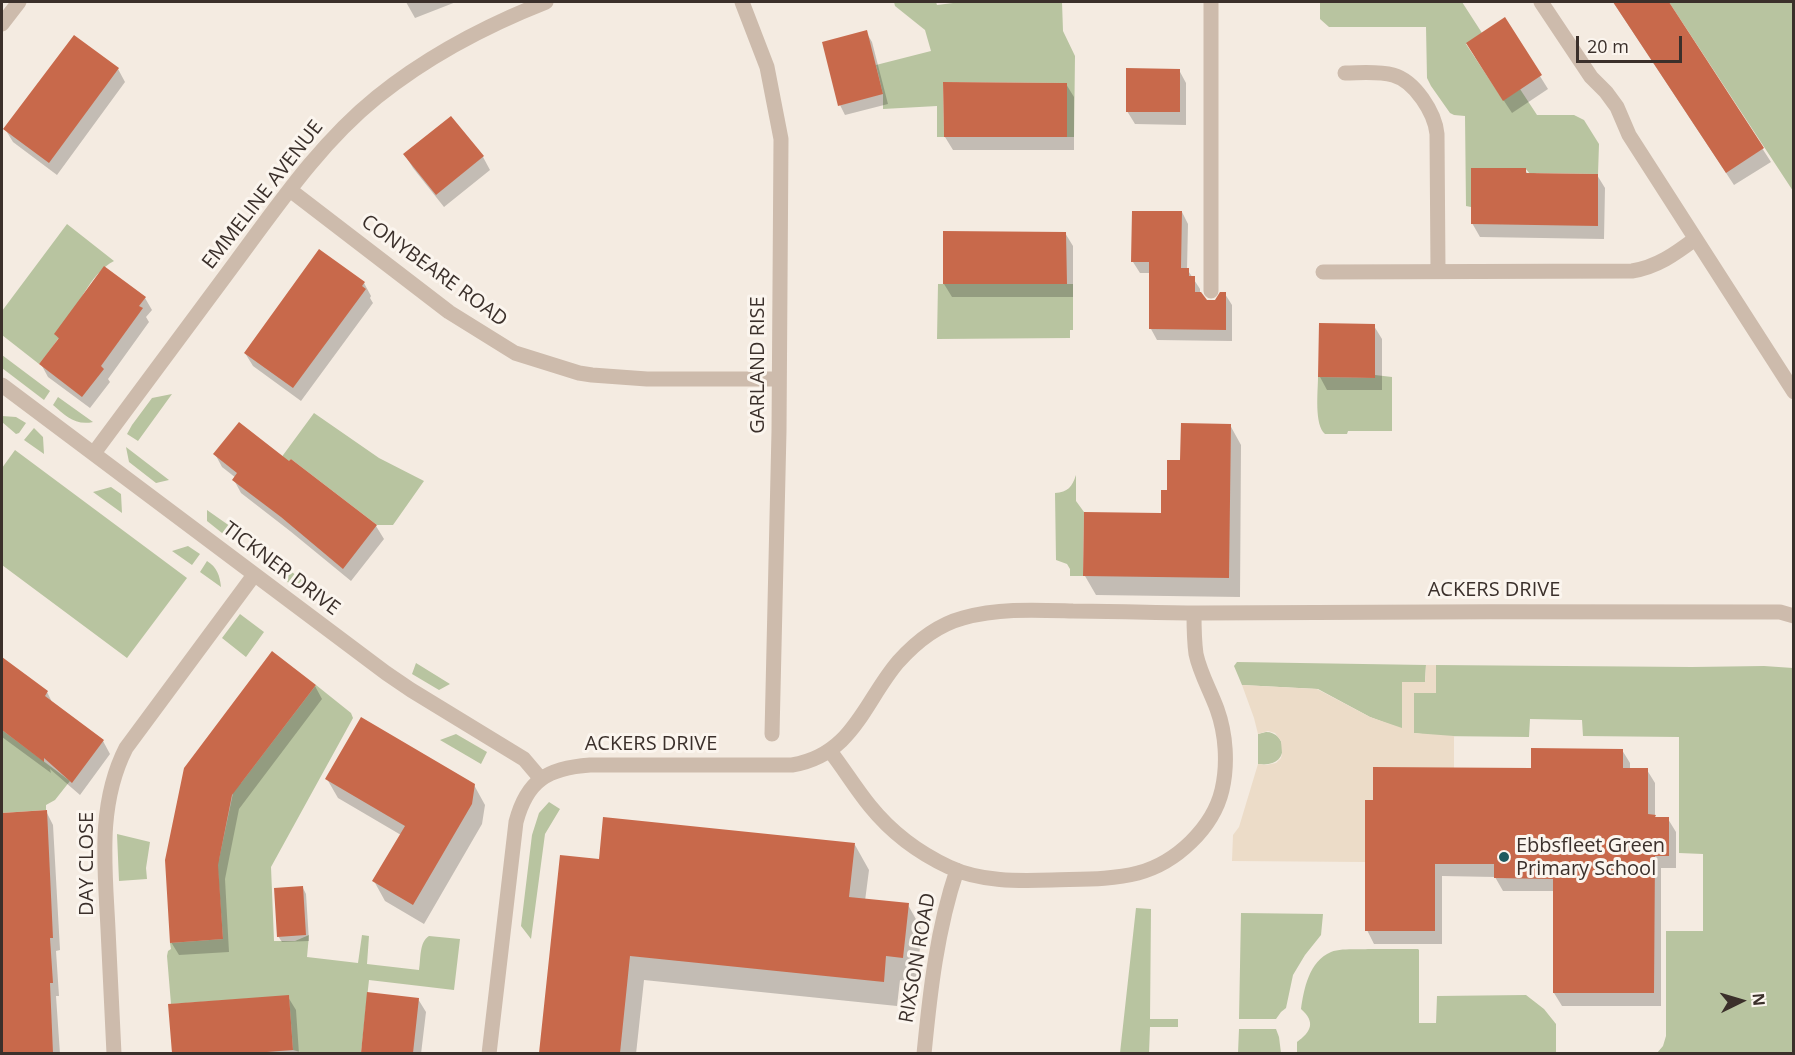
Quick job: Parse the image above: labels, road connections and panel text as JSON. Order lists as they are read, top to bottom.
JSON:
{
  "streets": {
    "street": [
      "EMMELINE AVENUE",
      "CONYBEARE ROAD",
      "GARLAND RISE",
      "TICKNER DRIVE",
      "ACKERS DRIVE",
      "DAY CLOSE",
      "RIXSON ROAD"
    ]
  },
  "crossings": [
    ["EMMELINE AVENUE", "CONYBEARE ROAD"],
    ["EMMELINE AVENUE", "TICKNER DRIVE"],
    ["CONYBEARE ROAD", "GARLAND RISE"],
    ["TICKNER DRIVE", "ACKERS DRIVE"],
    ["TICKNER DRIVE", "DAY CLOSE"]
  ],
  "places": ["Ebbsfleet Green Primary School"],
  "scale_bar": "20 m",
  "north": "right"
}
